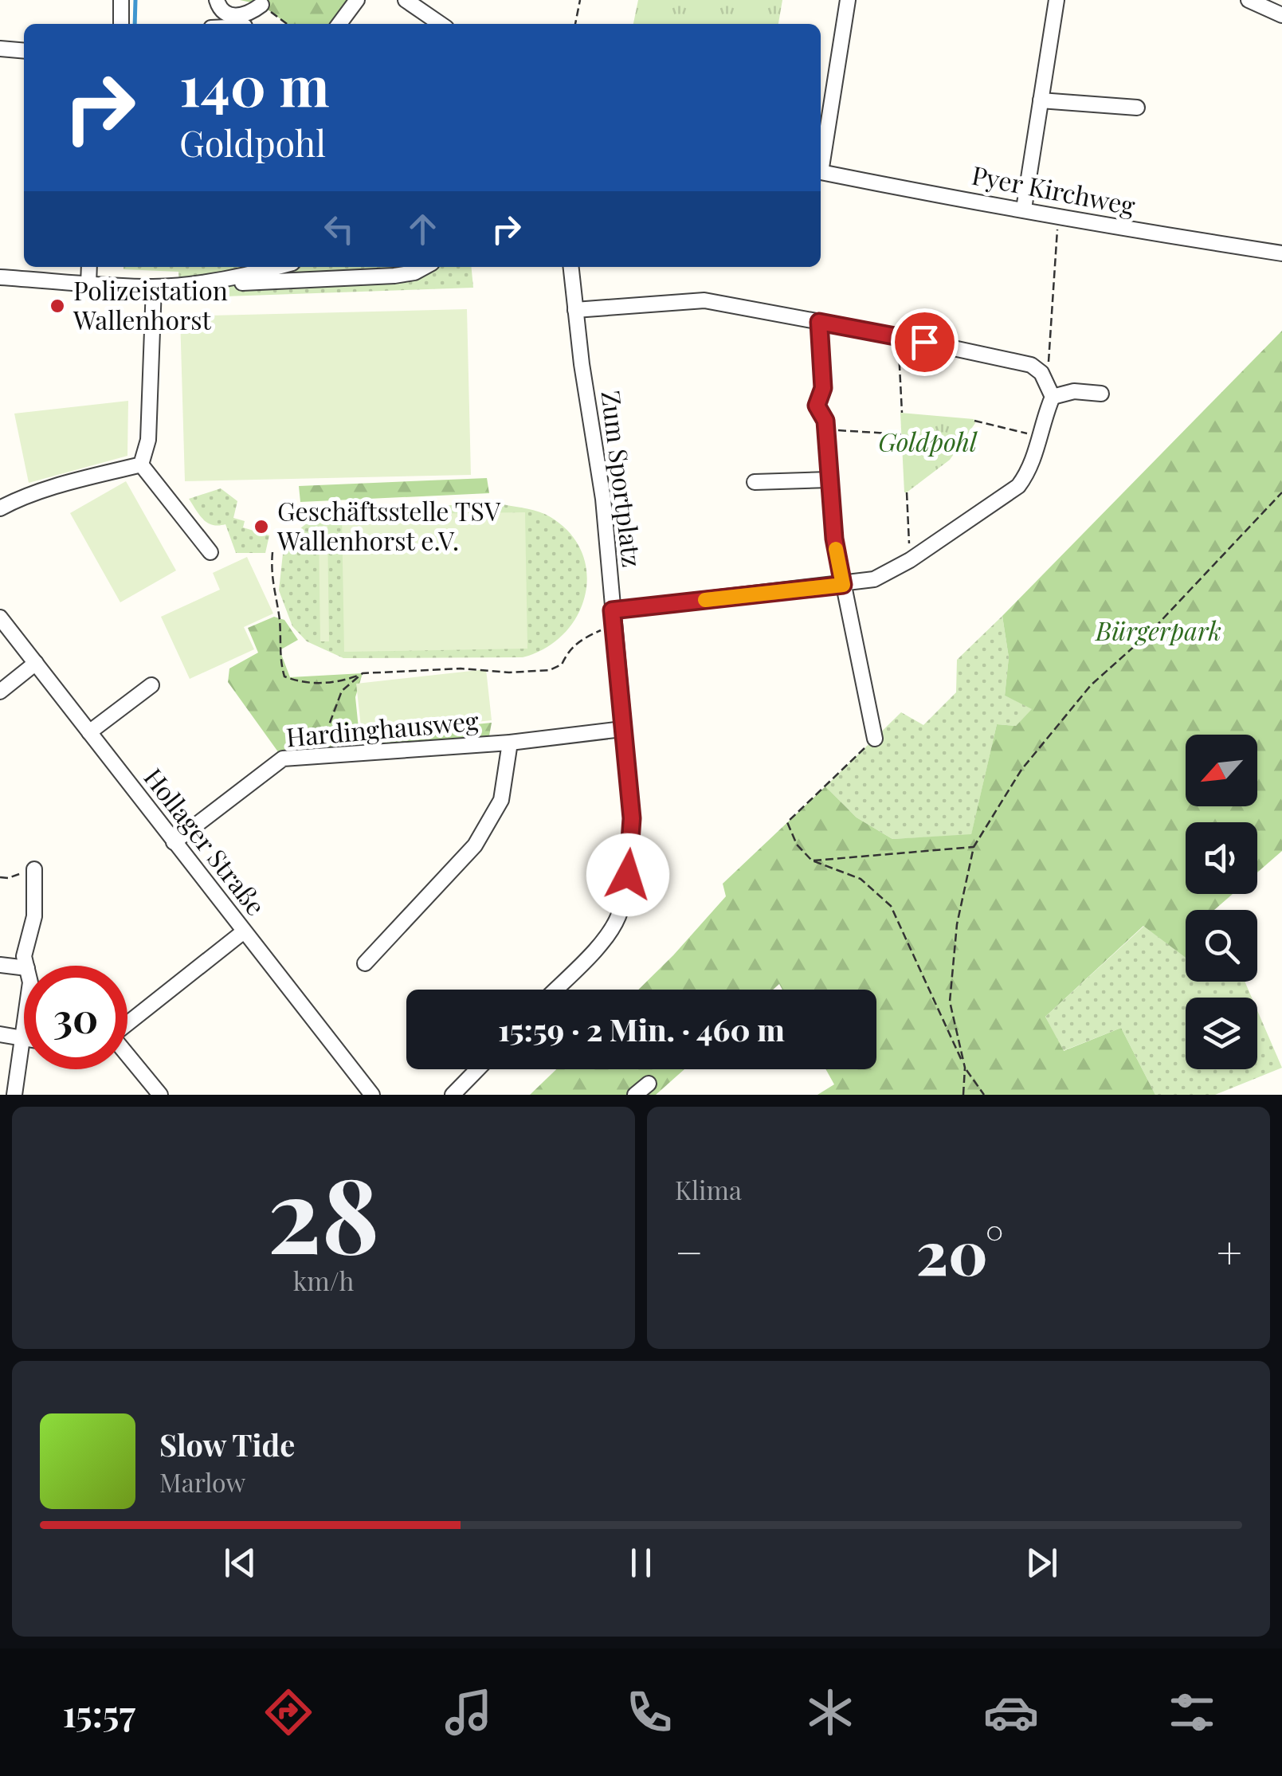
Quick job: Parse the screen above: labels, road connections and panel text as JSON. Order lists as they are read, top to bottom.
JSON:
{
  "streets": {
    "street": [
      "Pyer Kirchweg",
      "Zum Sportplatz",
      "Hardinghausweg",
      "Hollager Straße"
    ]
  },
  "crossings": [
    ["Zum Sportplatz", "Hardinghausweg"],
    ["Hardinghausweg", "Hollager Straße"]
  ],
  "parks": ["Goldpohl", "Bürgerpark"],
  "places": ["Polizeistation Wallenhorst", "Geschäftsstelle TSV Wallenhorst e.V."],
  "north": "bottom left",
  "page": {
    "turn": ["140 m", "Goldpohl"],
    "limit": "30",
    "trip": "15:59 · 2 Min. · 460 m",
    "tile": [
      ["28", "km/h"],
      "Klima"
    ],
    "heat": ["−", "20°", "+"],
    "song": ["Slow Tide", "Marlow"],
    "tabs": "15:57"
  }
}
